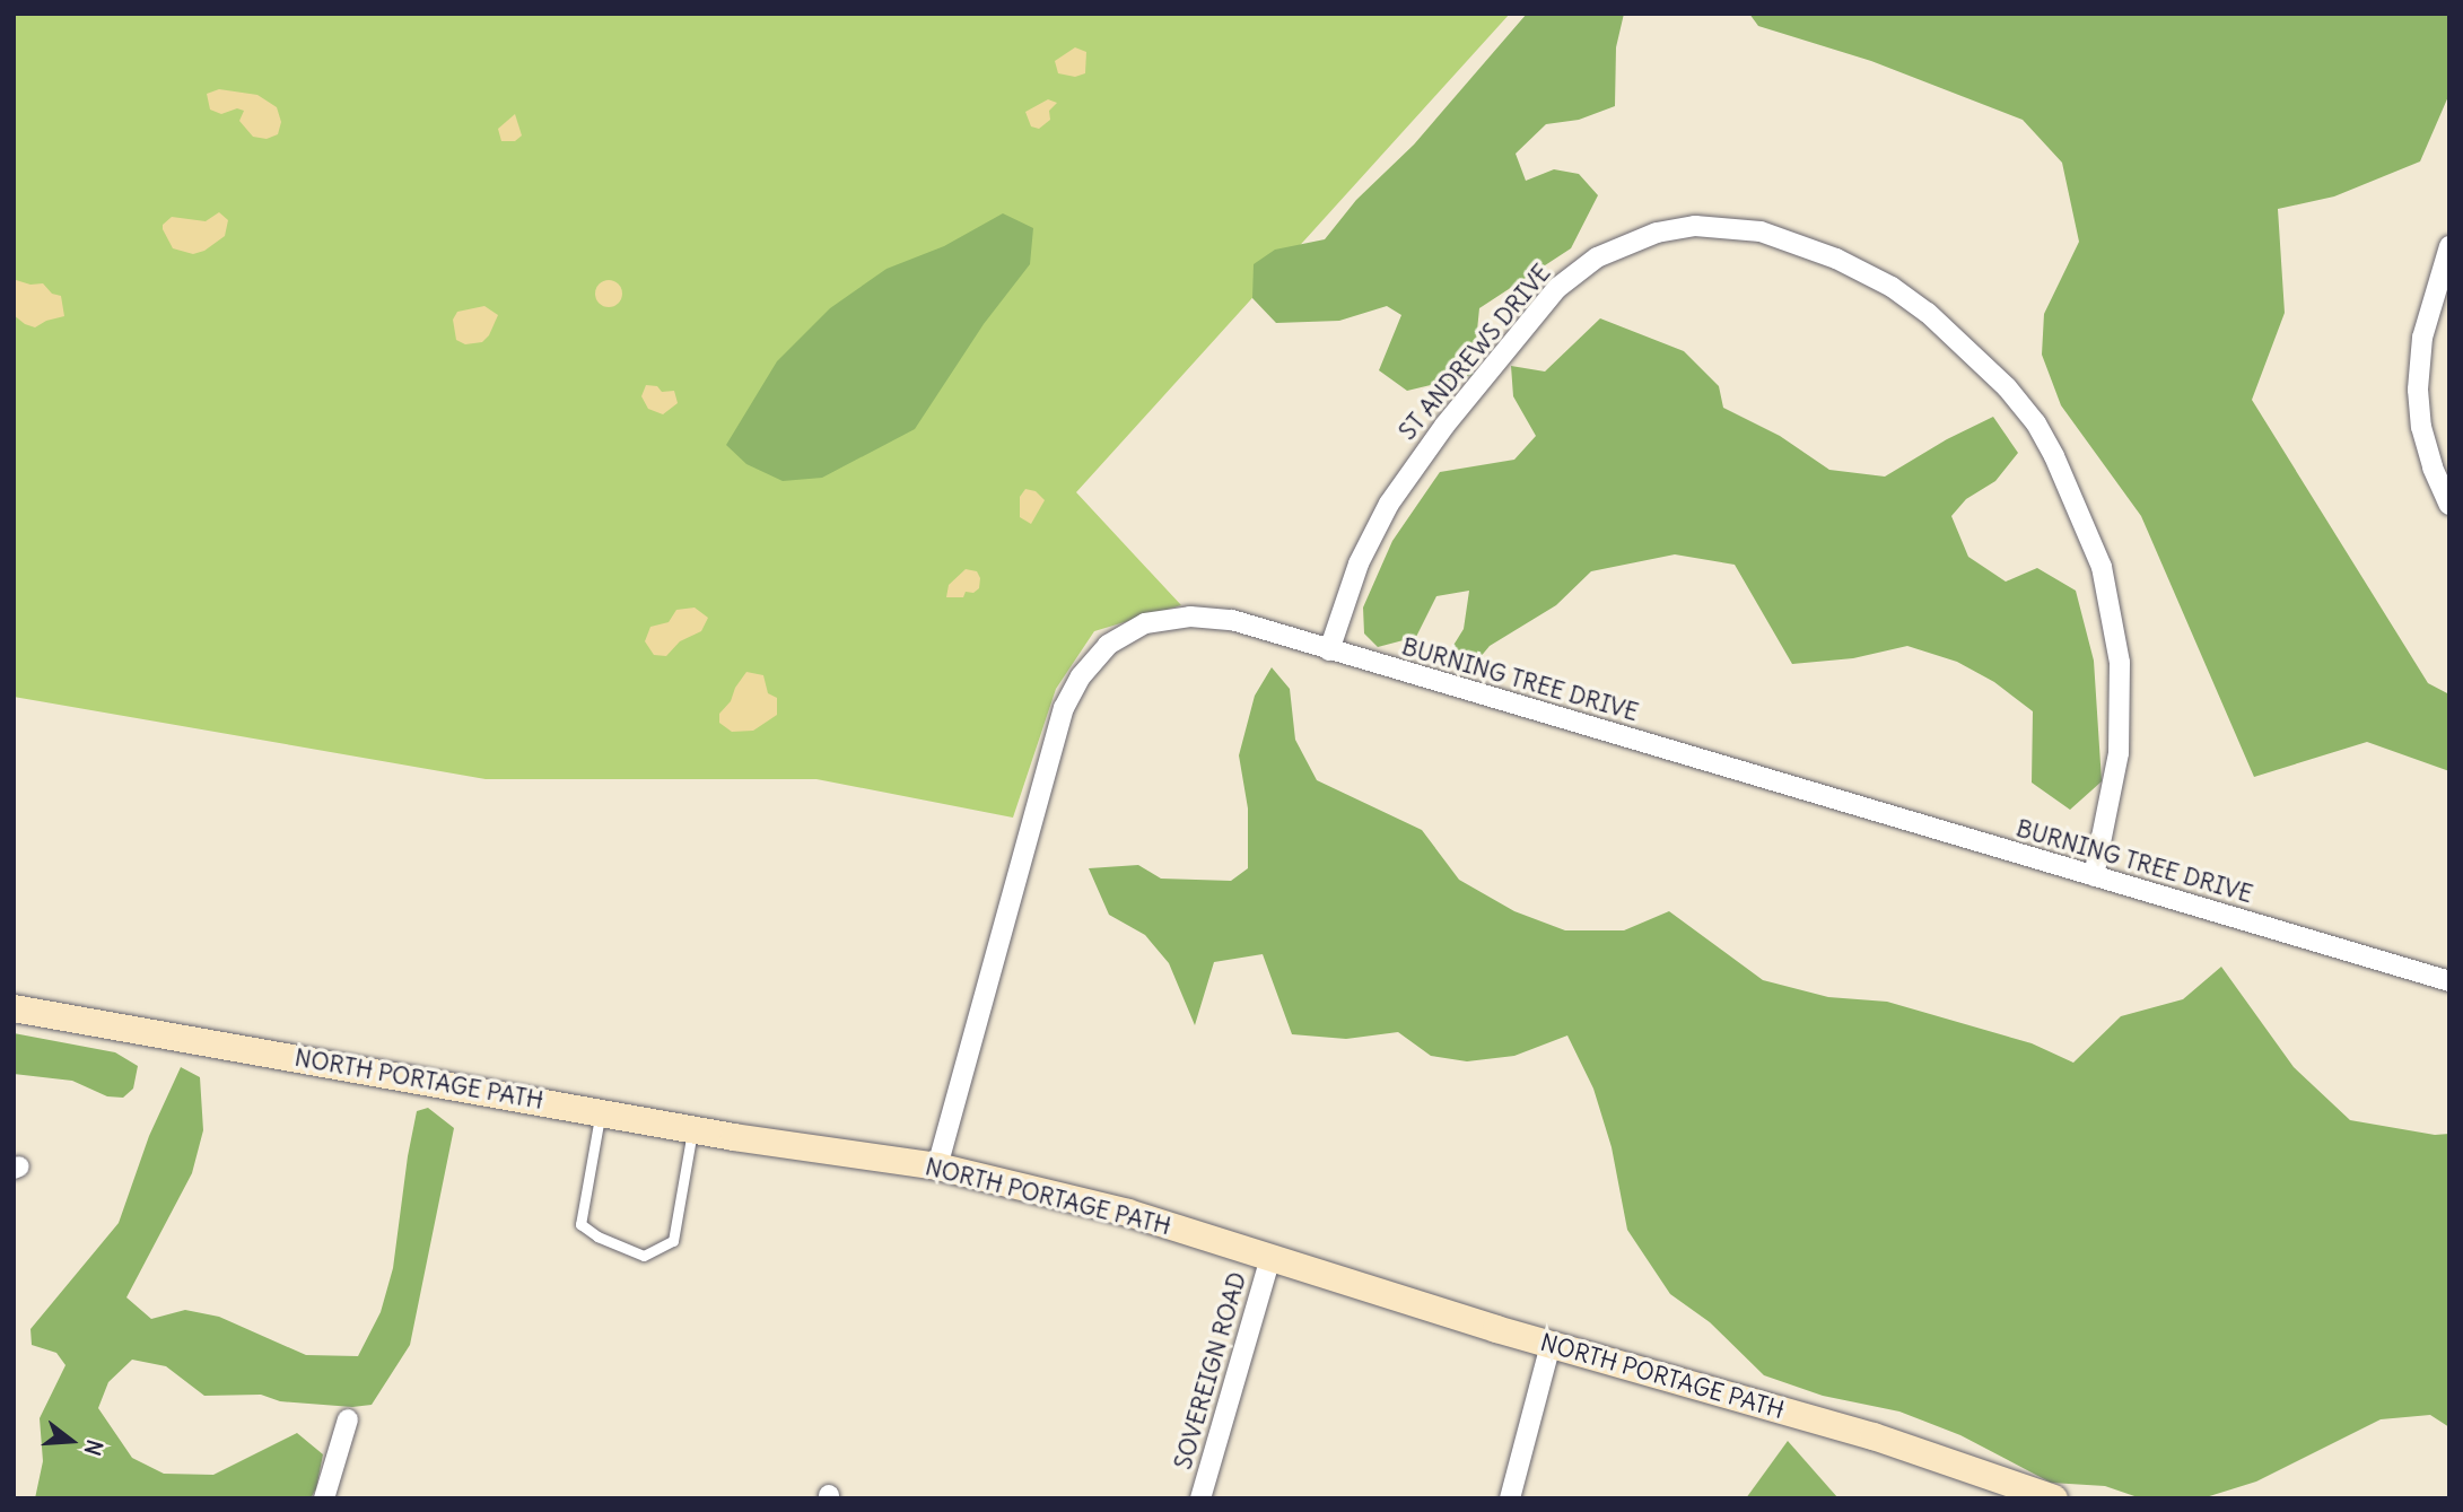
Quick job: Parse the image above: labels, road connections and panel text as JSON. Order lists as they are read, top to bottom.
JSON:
{
  "streets": {
    "main road": ["NORTH PORTAGE PATH"],
    "street": ["ST ANDREWS DRIVE", "BURNING TREE DRIVE", "SOVEREIGN ROAD"]
  },
  "crossings": [
    ["ST ANDREWS DRIVE", "BURNING TREE DRIVE"],
    ["BURNING TREE DRIVE", "NORTH PORTAGE PATH"],
    ["NORTH PORTAGE PATH", "SOVEREIGN ROAD"]
  ],
  "north": "right"
}
